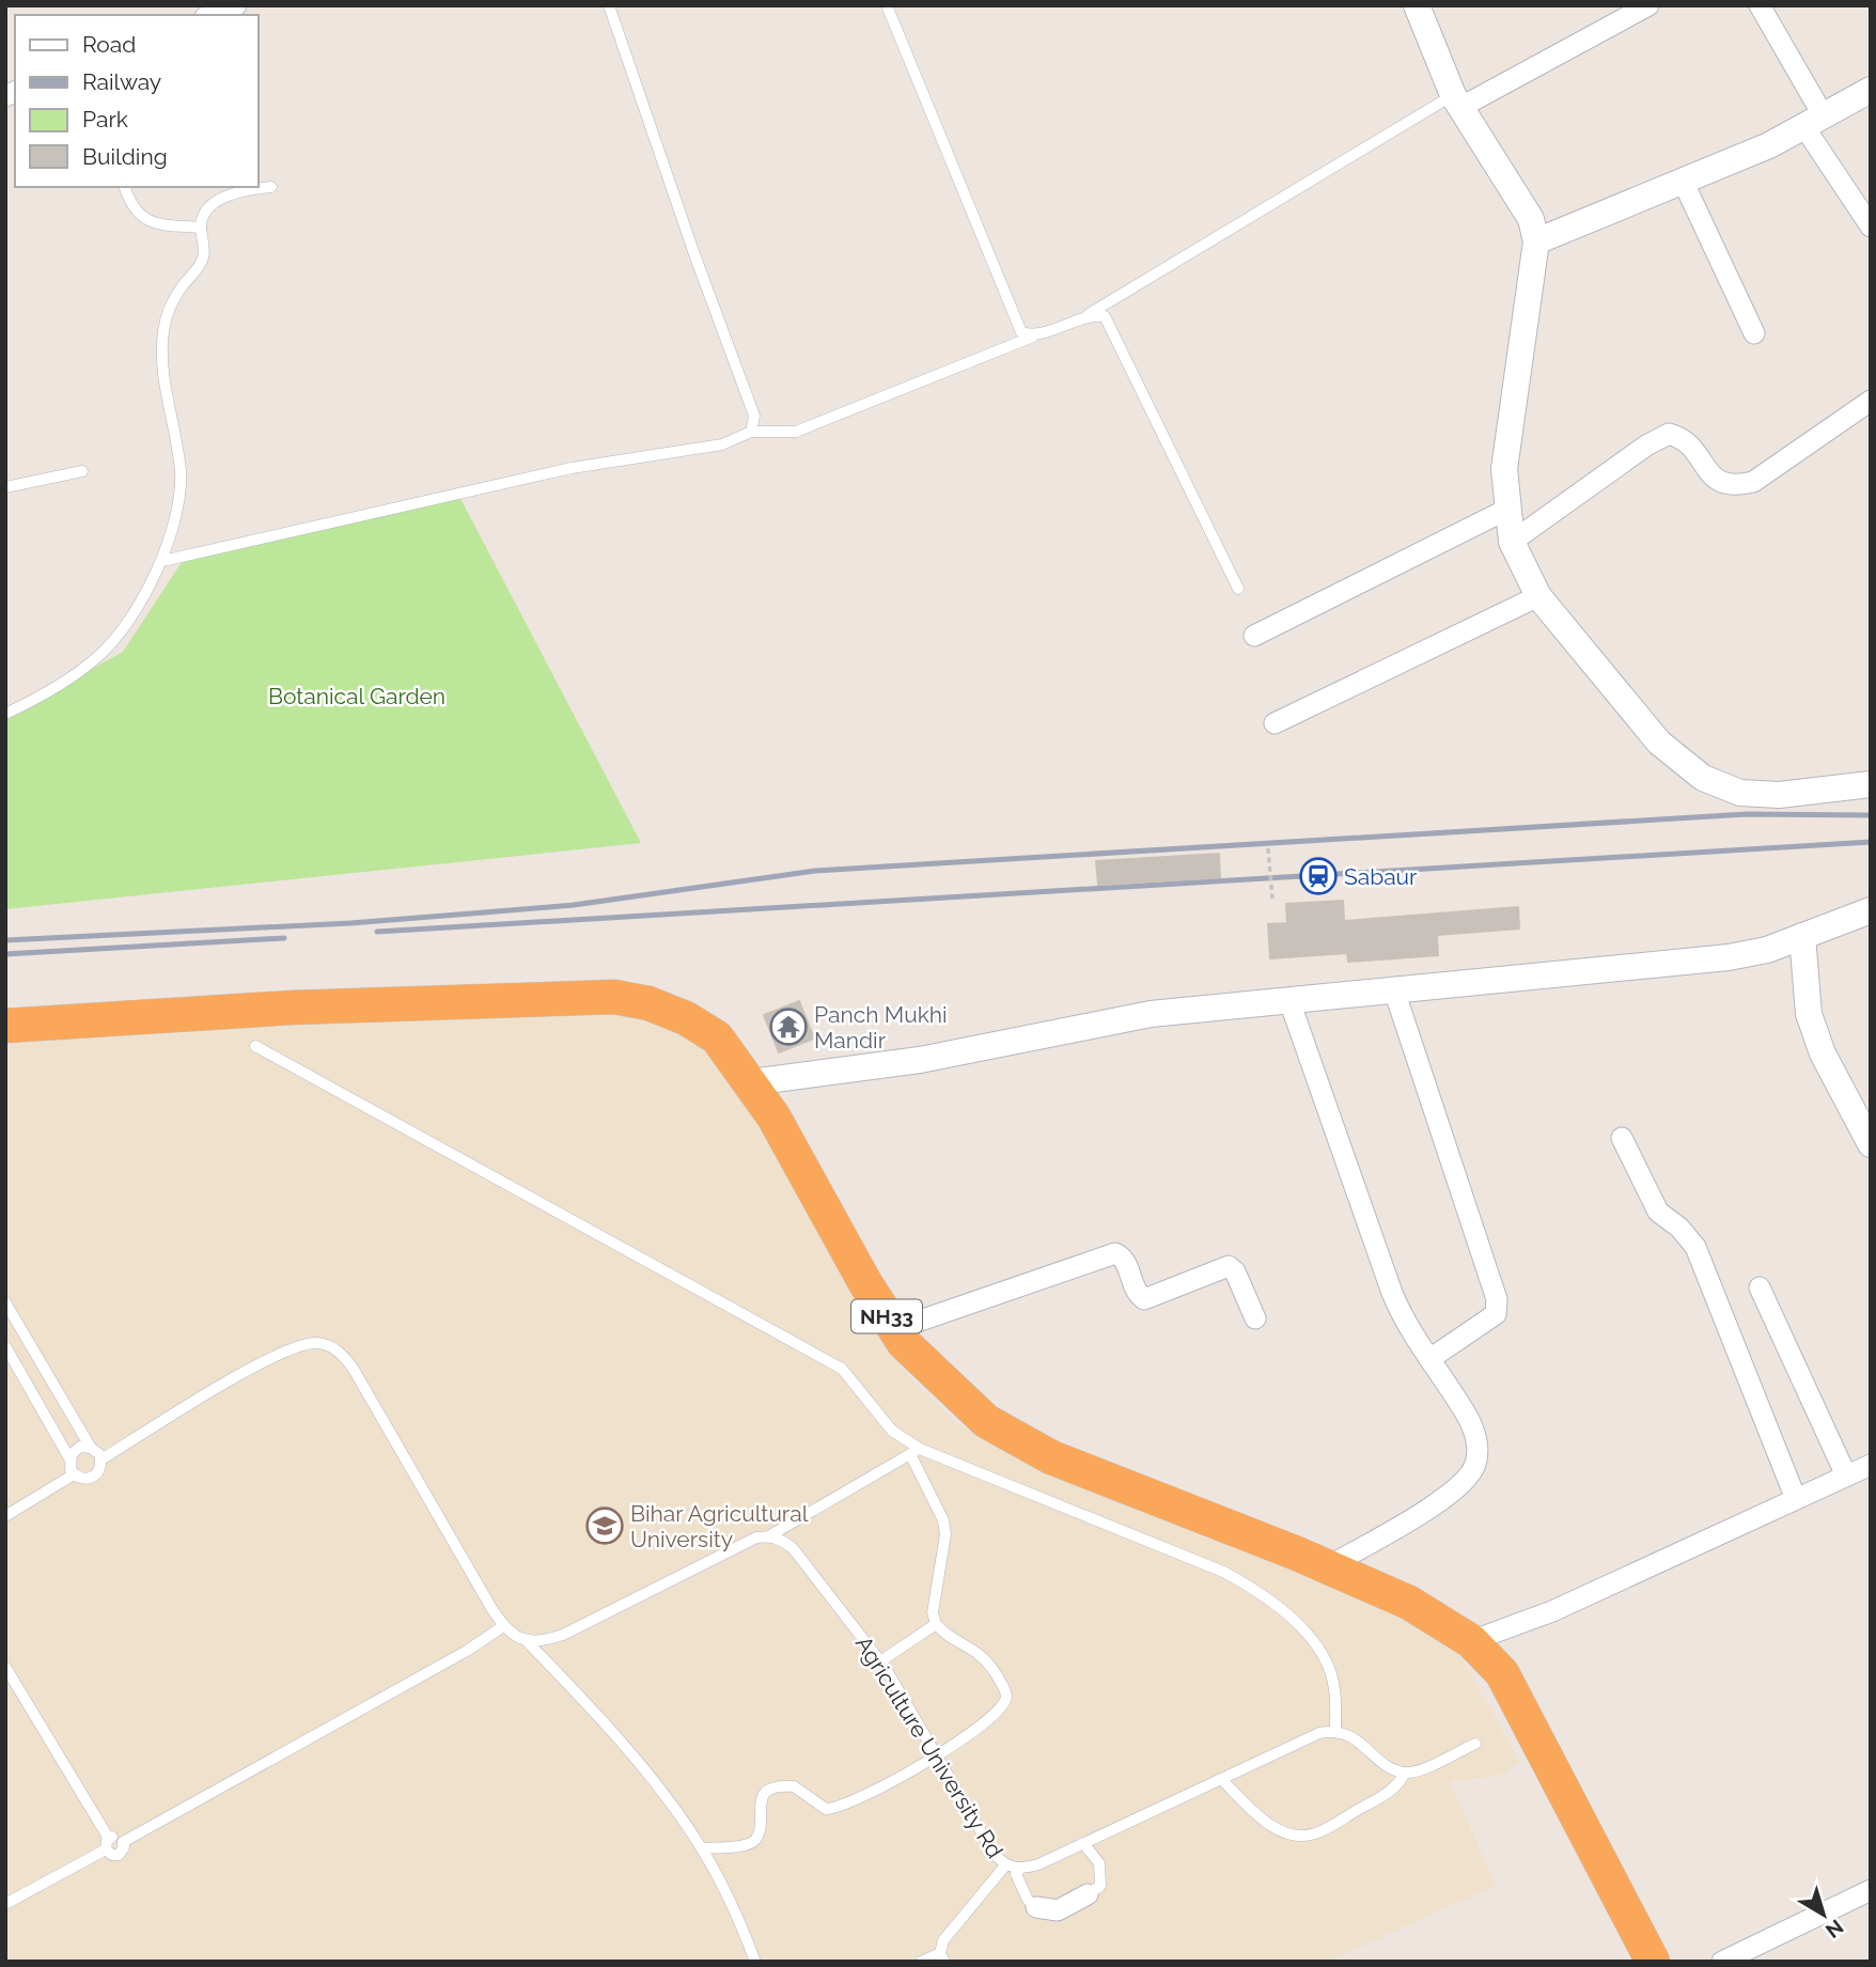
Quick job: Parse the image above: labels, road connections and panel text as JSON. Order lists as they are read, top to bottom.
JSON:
{
  "streets": {
    "highway": ["NH33"],
    "lane": ["Agriculture University Rd"]
  },
  "parks": ["Botanical Garden"],
  "places": {
    "station": ["Sabaur"],
    "temple": ["Panch Mukhi Mandir"],
    "school or university": ["Bihar Agricultural University"]
  },
  "legend": [
    "Road",
    "Railway",
    "Park",
    "Building"
  ],
  "north": "bottom right"
}
